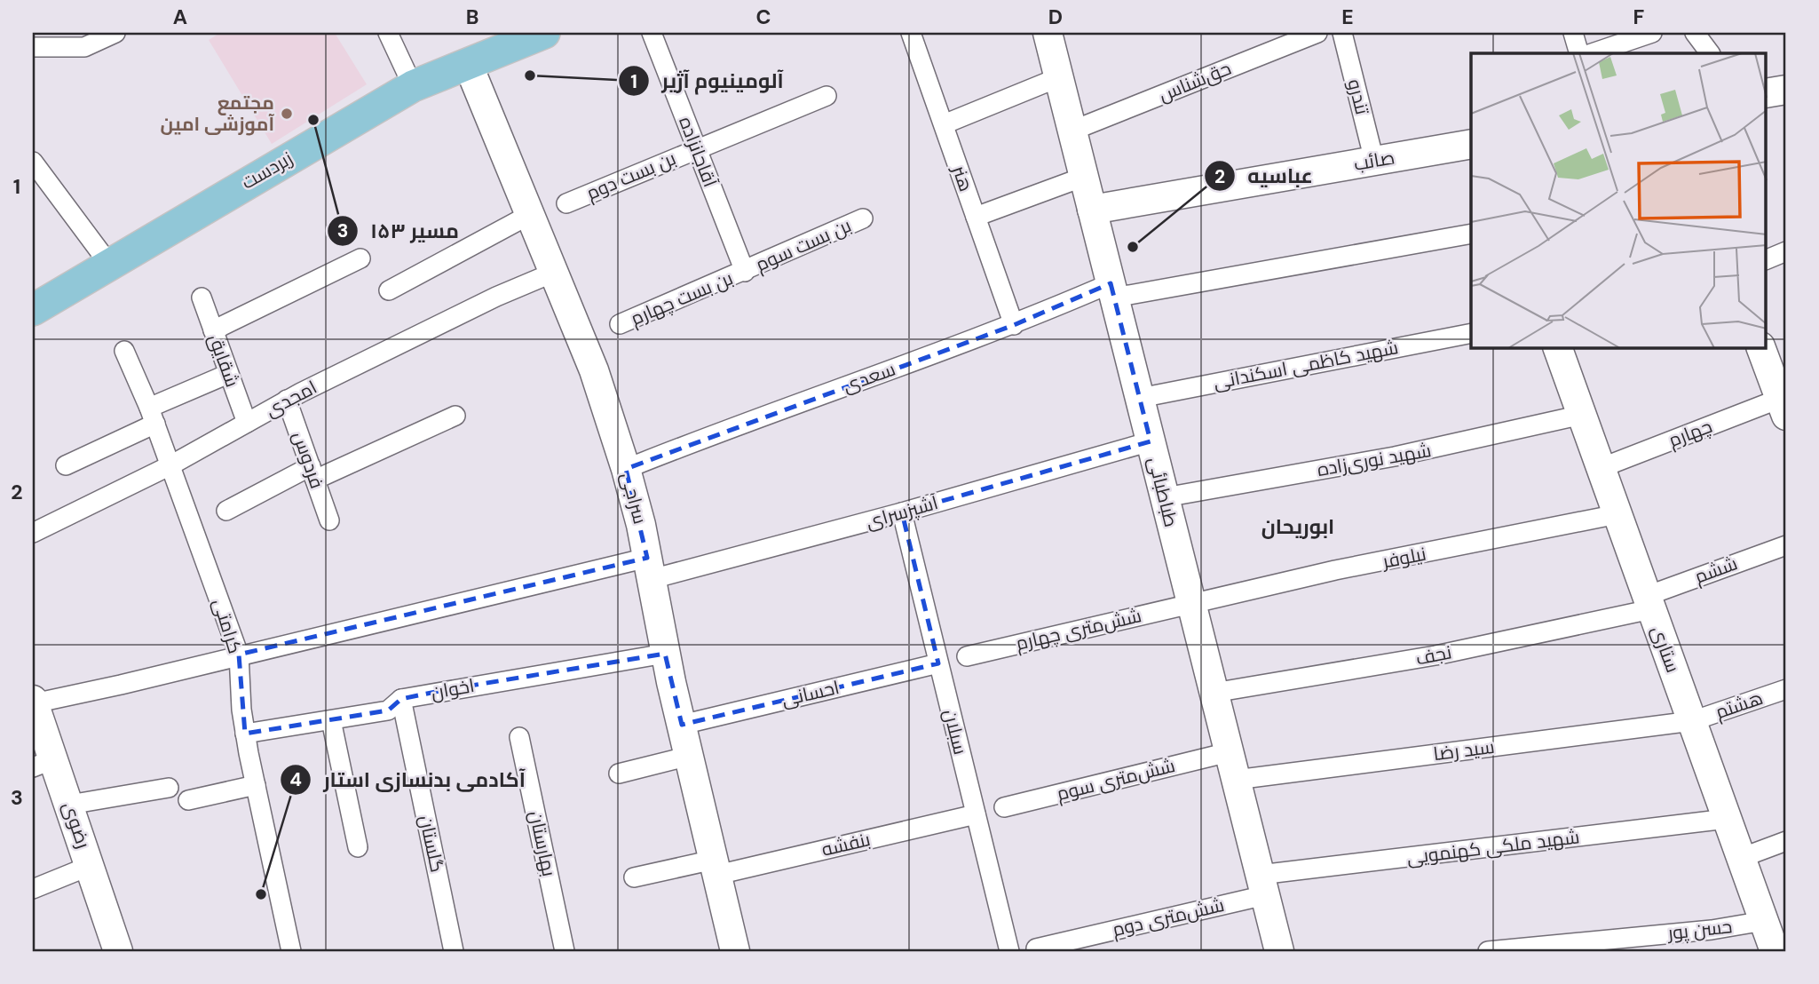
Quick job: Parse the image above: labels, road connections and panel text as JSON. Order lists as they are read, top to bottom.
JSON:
{
  "streets": {
    "main road": ["زبردست"],
    "street": [
      "حق‌شناس",
      "تندرو",
      "آقاجانزاده",
      "صائب",
      "بن بست دوم",
      "هنر",
      "بن بست سوم",
      "بن بست چهارم",
      "شقایق",
      "شهید کاظمی اسکندانی",
      "سعدی",
      "امجدی",
      "چهارم",
      "فردوس",
      "شهید نوری‌زاده",
      "طباطبائی",
      "سراجی",
      "آشپزسرای",
      "نیلوفر",
      "ششم",
      "کرامتی",
      "شش‌متری چهارم",
      "ستاری",
      "نجف",
      "اخوان",
      "احسانی",
      "هشتم",
      "سبلان",
      "سید رضا",
      "شش‌متری سوم",
      "رضوی",
      "گلستان",
      "بهارستان",
      "بنفشه",
      "شهید ملکی کهنمویی",
      "شش‌متری دوم",
      "حسن پور"
    ]
  },
  "crossings": [
    ["حق‌شناس", "طباطبائی"],
    ["تندرو", "صائب"],
    ["آقاجانزاده", "بن بست دوم"],
    ["آقاجانزاده", "بن بست سوم"],
    ["آقاجانزاده", "بن بست چهارم"],
    ["صائب", "طباطبائی"],
    ["زبردست", "سراجی"],
    ["هنر", "سعدی"],
    ["بن بست سوم", "بن بست چهارم"],
    ["شقایق", "امجدی"],
    ["شهید کاظمی اسکندانی", "طباطبائی"],
    ["سعدی", "طباطبائی"],
    ["سعدی", "سراجی"],
    ["امجدی", "فردوس"],
    ["امجدی", "سراجی"],
    ["امجدی", "کرامتی"],
    ["چهارم", "ستاری"],
    ["شهید نوری‌زاده", "طباطبائی"],
    ["شهید نوری‌زاده", "ستاری"],
    ["طباطبائی", "آشپزسرای"],
    ["طباطبائی", "نیلوفر"],
    ["طباطبائی", "شش‌متری چهارم"],
    ["طباطبائی", "نجف"],
    ["طباطبائی", "سید رضا"],
    ["طباطبائی", "شش‌متری سوم"],
    ["طباطبائی", "شهید ملکی کهنمویی"],
    ["طباطبائی", "شش‌متری دوم"],
    ["سراجی", "آشپزسرای"],
    ["سراجی", "اخوان"],
    ["سراجی", "احسانی"],
    ["سراجی", "بنفشه"],
    ["آشپزسرای", "کرامتی"],
    ["آشپزسرای", "سبلان"],
    ["آشپزسرای", "رضوی"],
    ["نیلوفر", "شش‌متری چهارم"],
    ["نیلوفر", "ستاری"],
    ["ششم", "ستاری"],
    ["ششم", "نجف"],
    ["کرامتی", "اخوان"],
    ["ستاری", "نجف"],
    ["ستاری", "هشتم"],
    ["ستاری", "سید رضا"],
    ["ستاری", "شهید ملکی کهنمویی"],
    ["ستاری", "حسن پور"],
    ["اخوان", "گلستان"],
    ["احسانی", "سبلان"],
    ["هشتم", "سید رضا"],
    ["سبلان", "بنفشه"],
    ["شهید ملکی کهنمویی", "شش‌متری دوم"]
  ],
  "districts": ["ابوریحان"],
  "places": [
    "آلومینیوم آژیر",
    "مجتمع آموزشی امین",
    "مسیر ۱۵۳",
    "عباسیه",
    "آکادمی بدنسازی استار"
  ],
  "grid": {
    "columns": [
      "A",
      "B",
      "C",
      "D",
      "E",
      "F"
    ],
    "rows": ["1", "2", "3"]
  }
}
